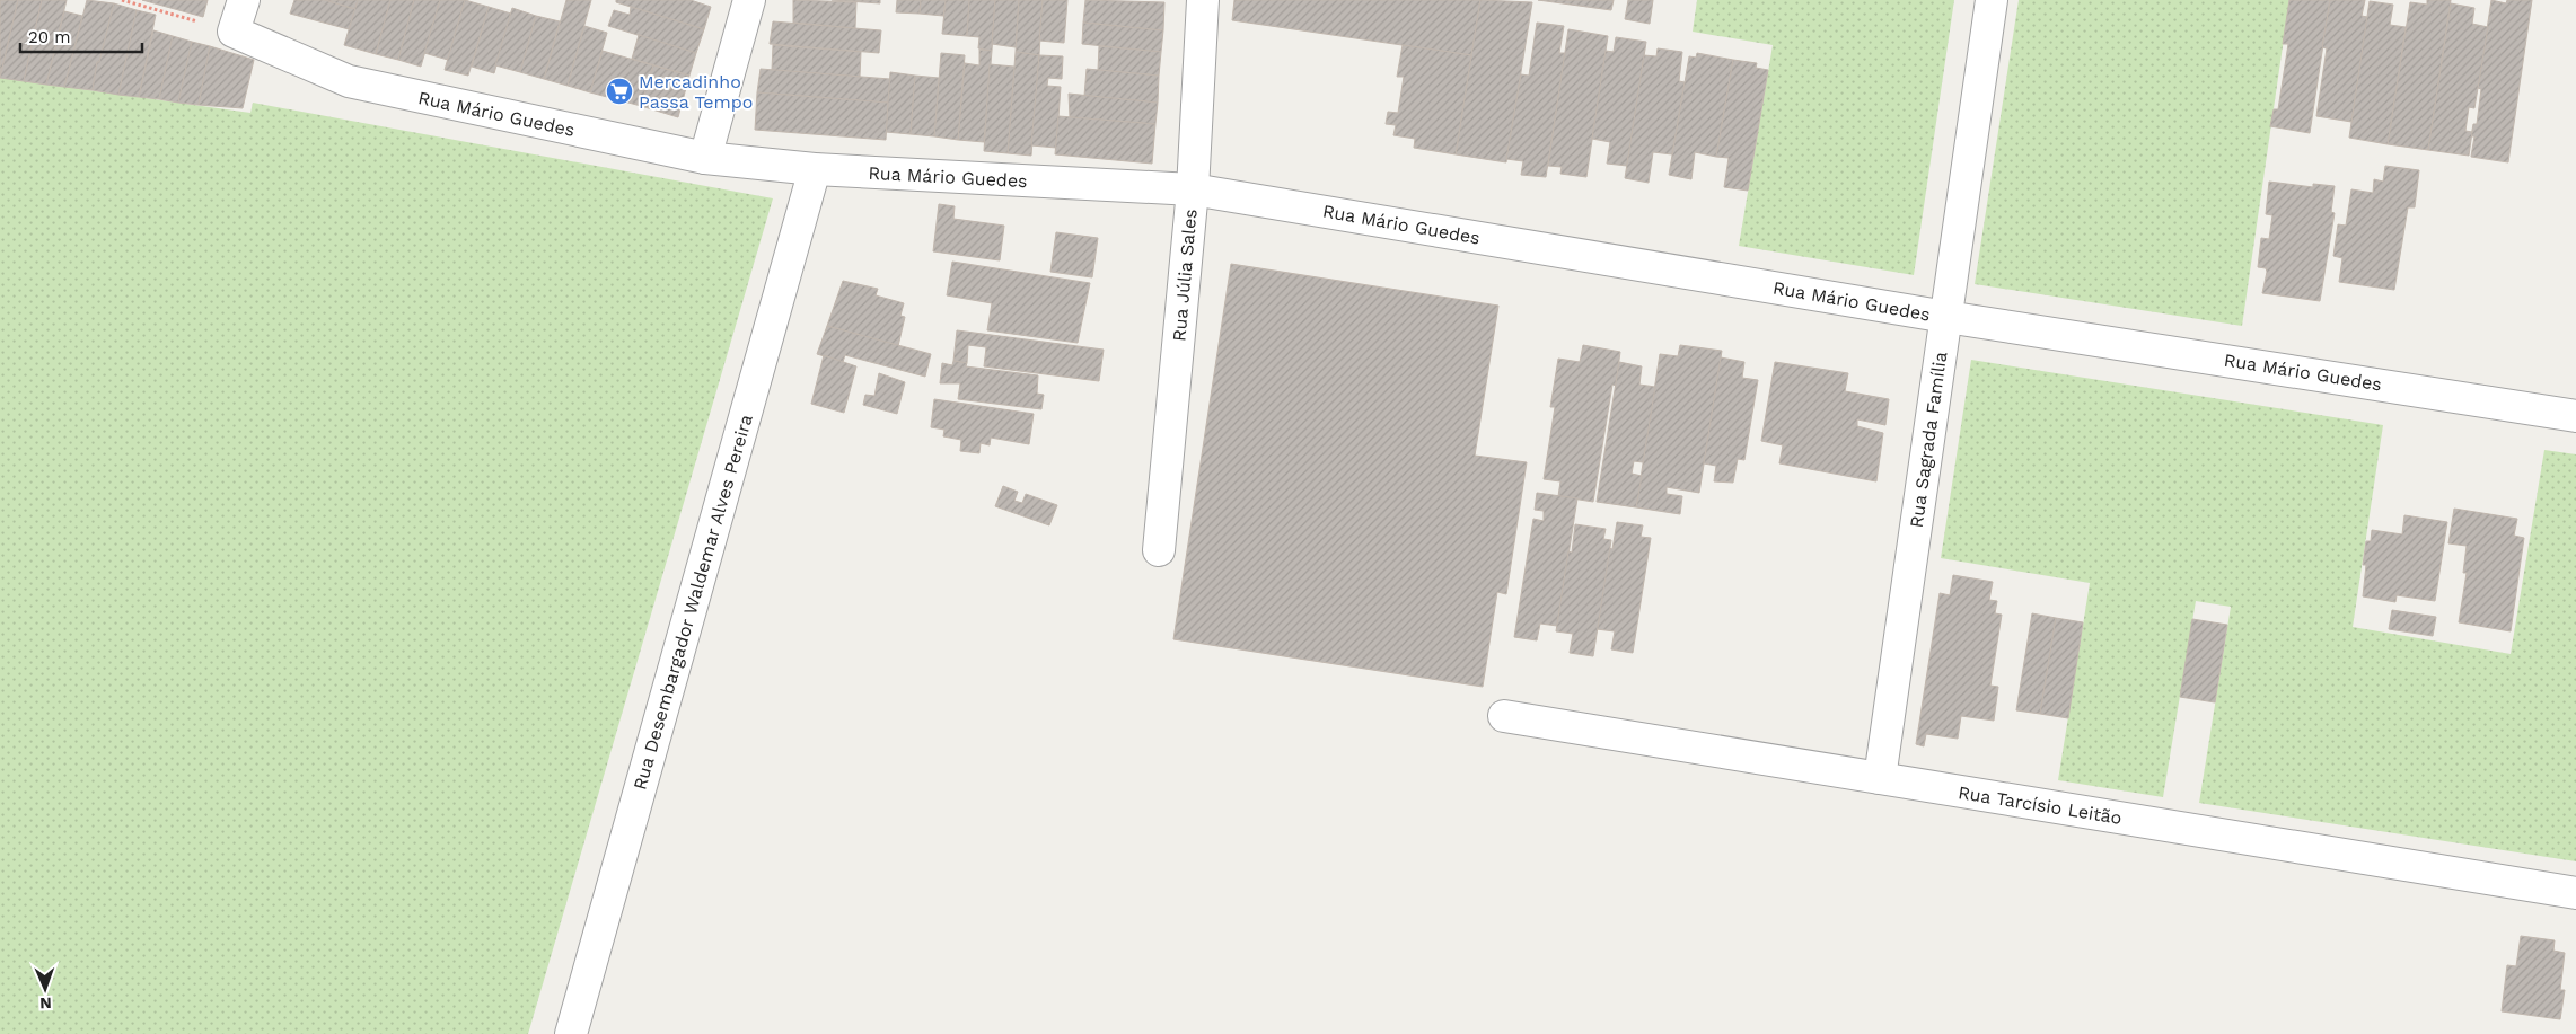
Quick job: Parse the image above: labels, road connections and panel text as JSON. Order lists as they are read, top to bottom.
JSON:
{
  "streets": {
    "street": [
      "Rua Mário Guedes",
      "Rua Júlia Sales",
      "Rua Sagrada Família",
      "Rua Desembargador Waldemar Alves Pereira",
      "Rua Tarcísio Leitão"
    ]
  },
  "crossings": [
    ["Rua Mário Guedes", "Rua Júlia Sales"],
    ["Rua Mário Guedes", "Rua Sagrada Família"],
    ["Rua Mário Guedes", "Rua Desembargador Waldemar Alves Pereira"],
    ["Rua Sagrada Família", "Rua Tarcísio Leitão"]
  ],
  "places": {
    "supermarket": ["Mercadinho Passa Tempo"]
  },
  "scale_bar": "20 m",
  "north": "bottom"
}
